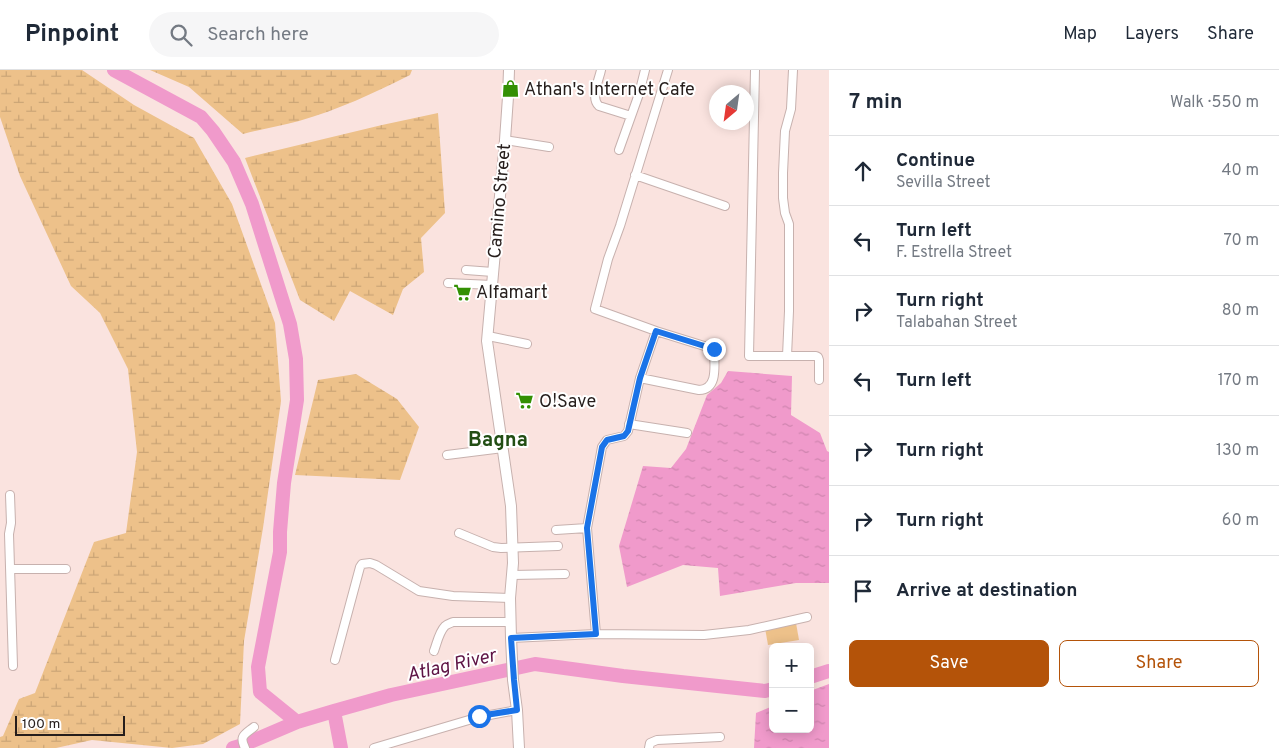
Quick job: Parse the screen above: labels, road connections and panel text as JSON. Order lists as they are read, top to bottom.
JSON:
{
  "streets": {
    "main road": ["Camino Street"]
  },
  "districts": ["Bagna"],
  "water": ["Atlag River"],
  "places": {
    "shop": ["Athan's Internet Cafe"],
    "supermarket": ["Alfamart", "O!Save"]
  },
  "scale_bar": "100 m",
  "north": "bottom left",
  "page": {
    "header": "Pinpoint",
    "search": "Search here",
    "nav": ["Map", "Layers", "Share"],
    "heading": ["7 min", "Walk · 550 m"],
    "list": [
      ["Continue", "Sevilla Street", "40 m"],
      ["Turn left", "F. Estrella Street", "70 m"],
      ["Turn right", "Talabahan Street", "80 m"],
      ["Turn left", "170 m"],
      ["Turn right", "130 m"],
      ["Turn right", "60 m"],
      "Arrive at destination"
    ],
    "buttons": ["Save", "Share"],
    "map_buttons": ["+", "−"],
    "scale": "100 m"
  }
}
